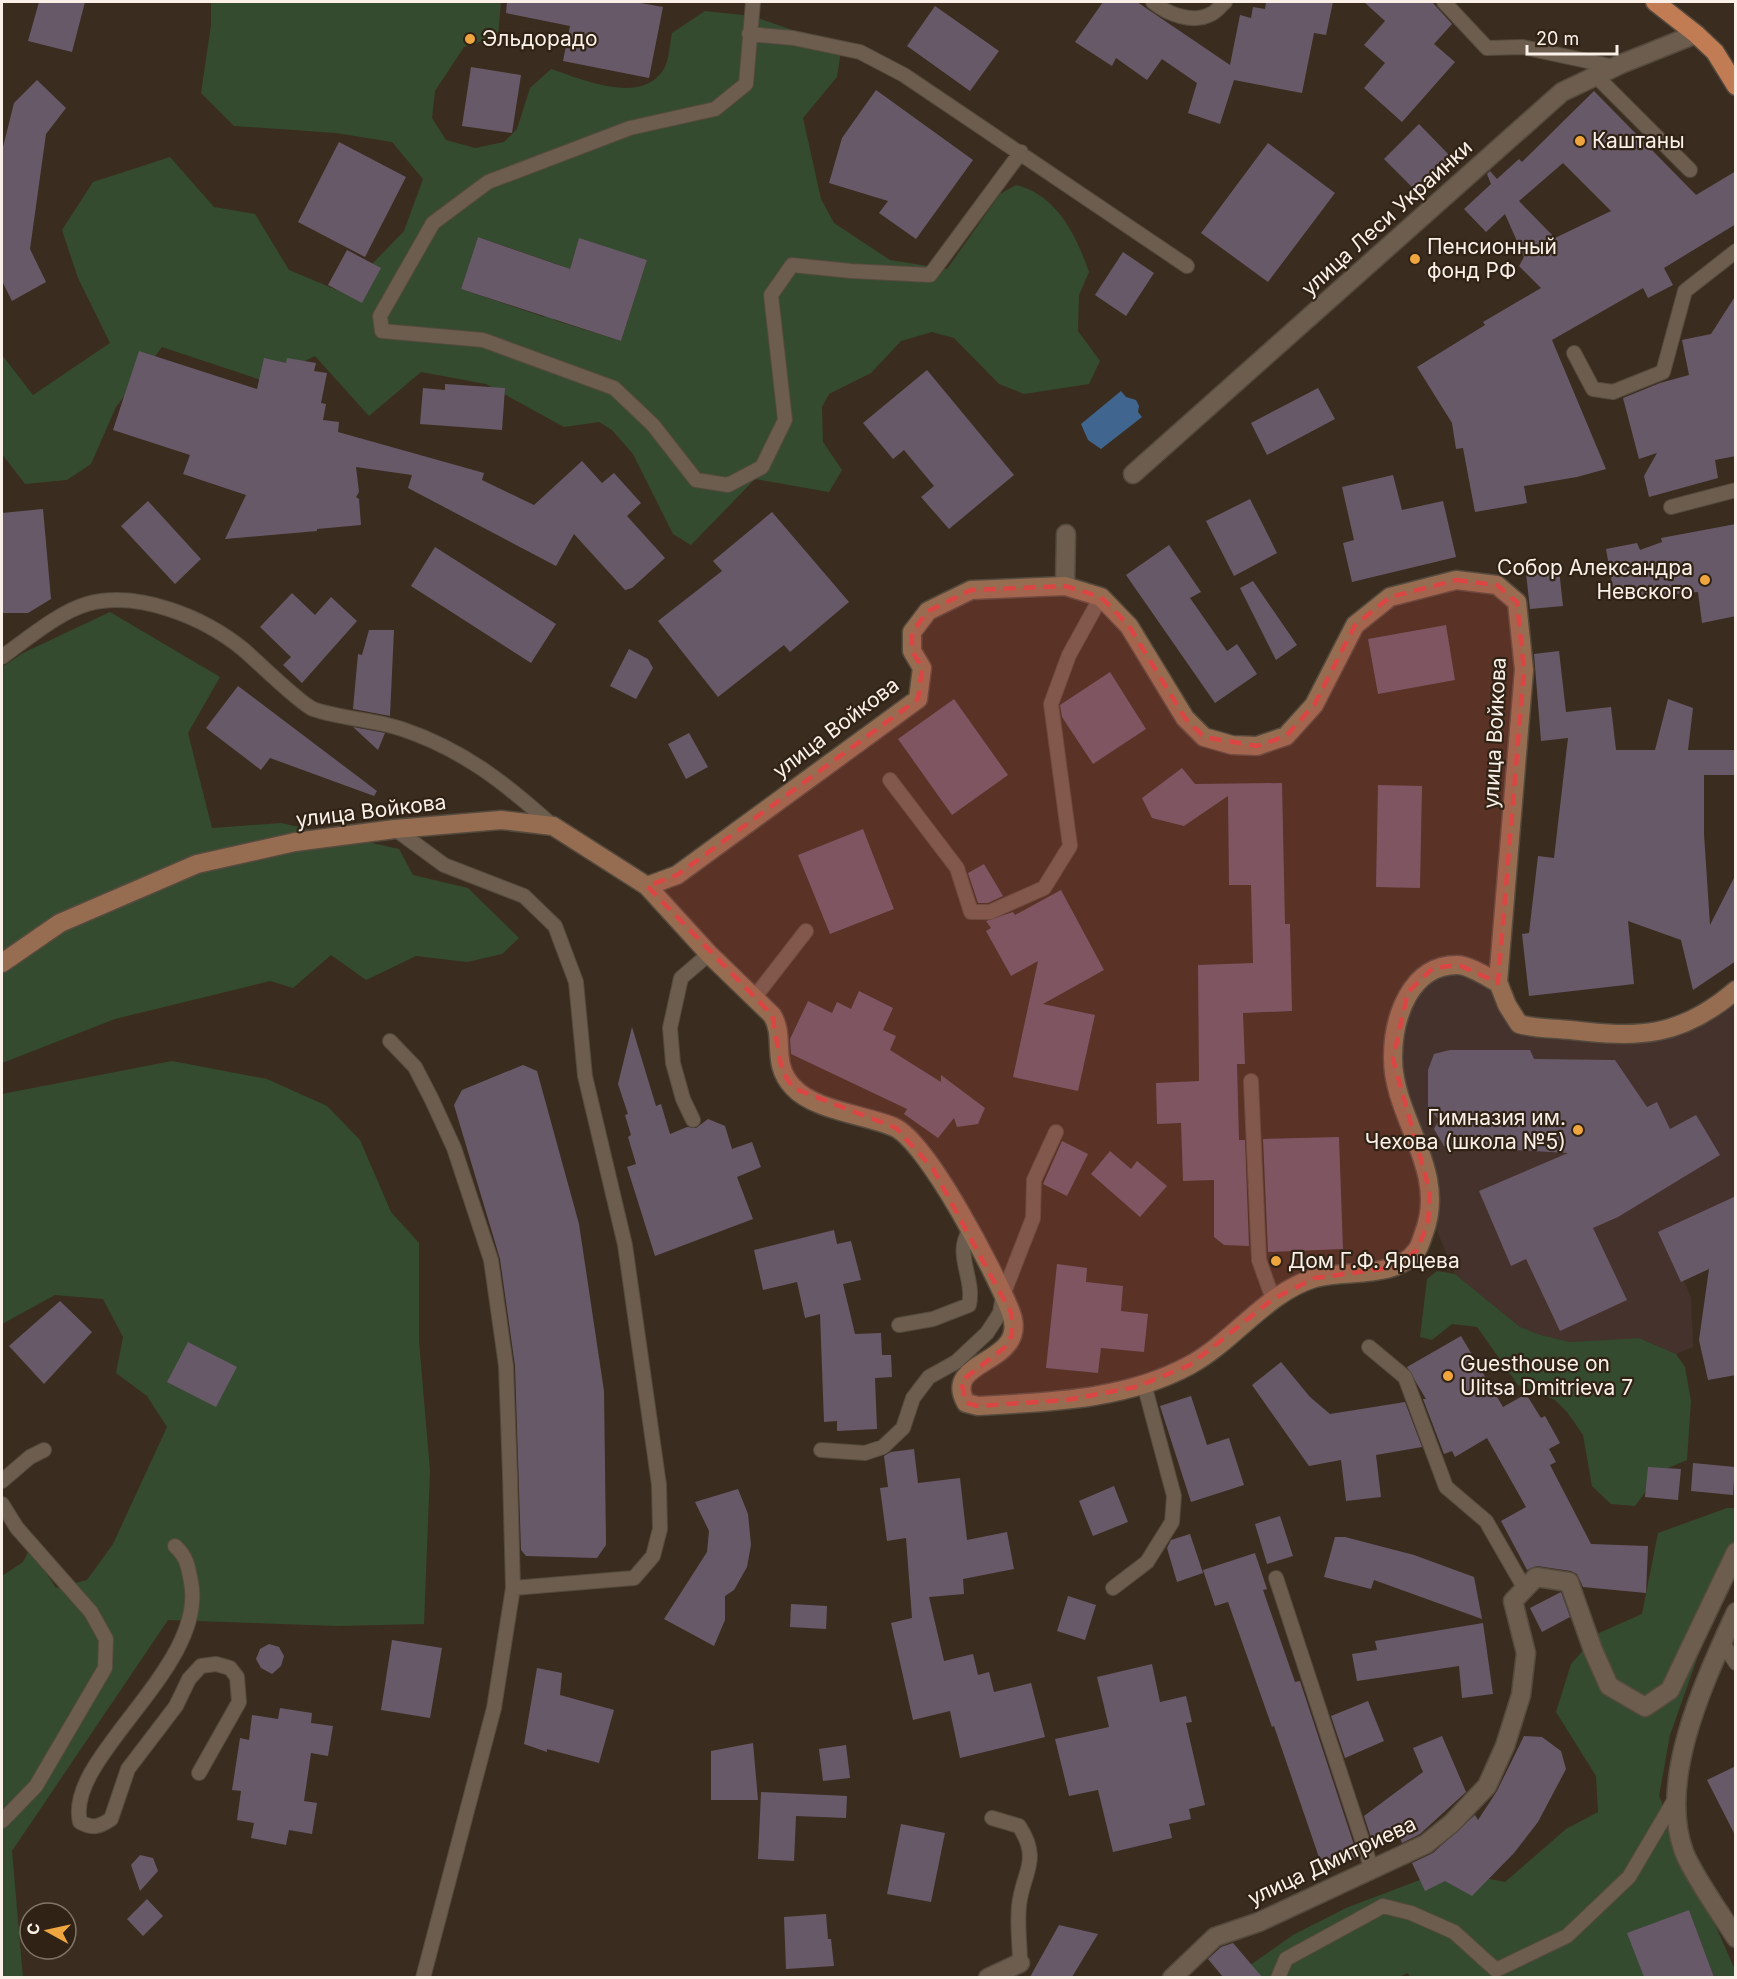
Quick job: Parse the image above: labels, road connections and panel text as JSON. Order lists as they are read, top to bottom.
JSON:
{
  "streets": {
    "street": ["улица Леси Украинки", "улица Войкова", "улица Дмитриева"]
  },
  "places": [
    "Эльдорадо",
    "Каштаны",
    "Пенсионный фонд РФ",
    "Собор Александра Невского",
    "Гимназия им. Чехова (школа №5)",
    "Дом Г.Ф. Ярцева",
    "Guesthouse on Ulitsa Dmitrieva 7"
  ],
  "scale_bar": "20 m",
  "north": "left"
}
